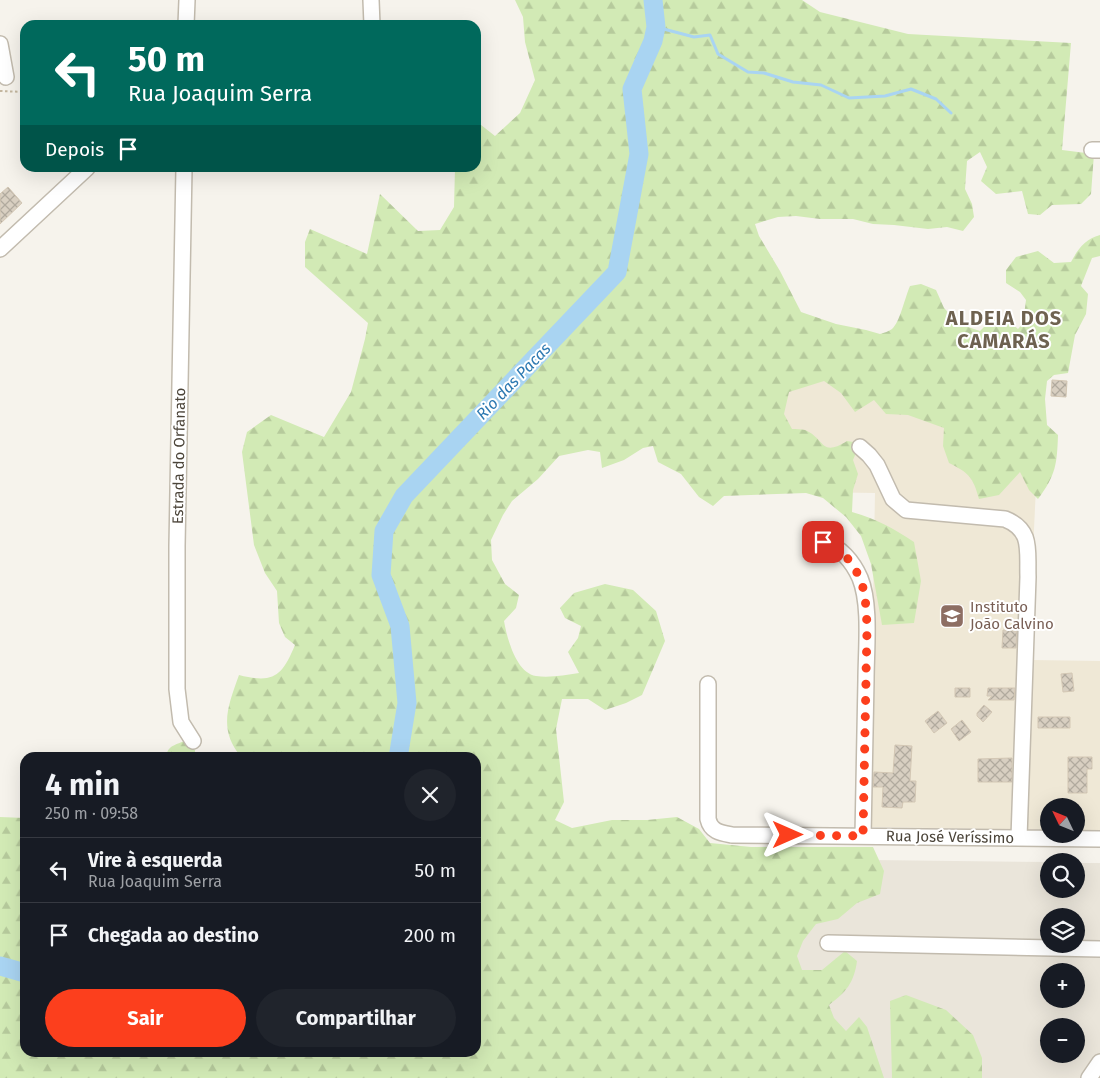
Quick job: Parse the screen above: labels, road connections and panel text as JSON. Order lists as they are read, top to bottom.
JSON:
{
  "streets": {
    "street": ["Estrada do Orfanato", "Rua José Veríssimo"]
  },
  "districts": ["ALDEIA DOS CAMARÁS"],
  "water": ["Rio das Pacas"],
  "places": {
    "school or university": ["Instituto João Calvino"]
  },
  "north": "top left",
  "page": {
    "turn": ["50 m", "Rua Joaquim Serra"],
    "then": "Depois",
    "heading": ["4 min", "250 m · 09:58"],
    "map_buttons": ["+", "−"],
    "list": [
      {
        "name": "Vire à esquerda",
        "note": "Rua Joaquim Serra",
        "value": "50 m"
      },
      {
        "name": "Chegada ao destino",
        "value": "200 m"
      }
    ],
    "buttons": ["Sair", "Compartilhar"]
  }
}
